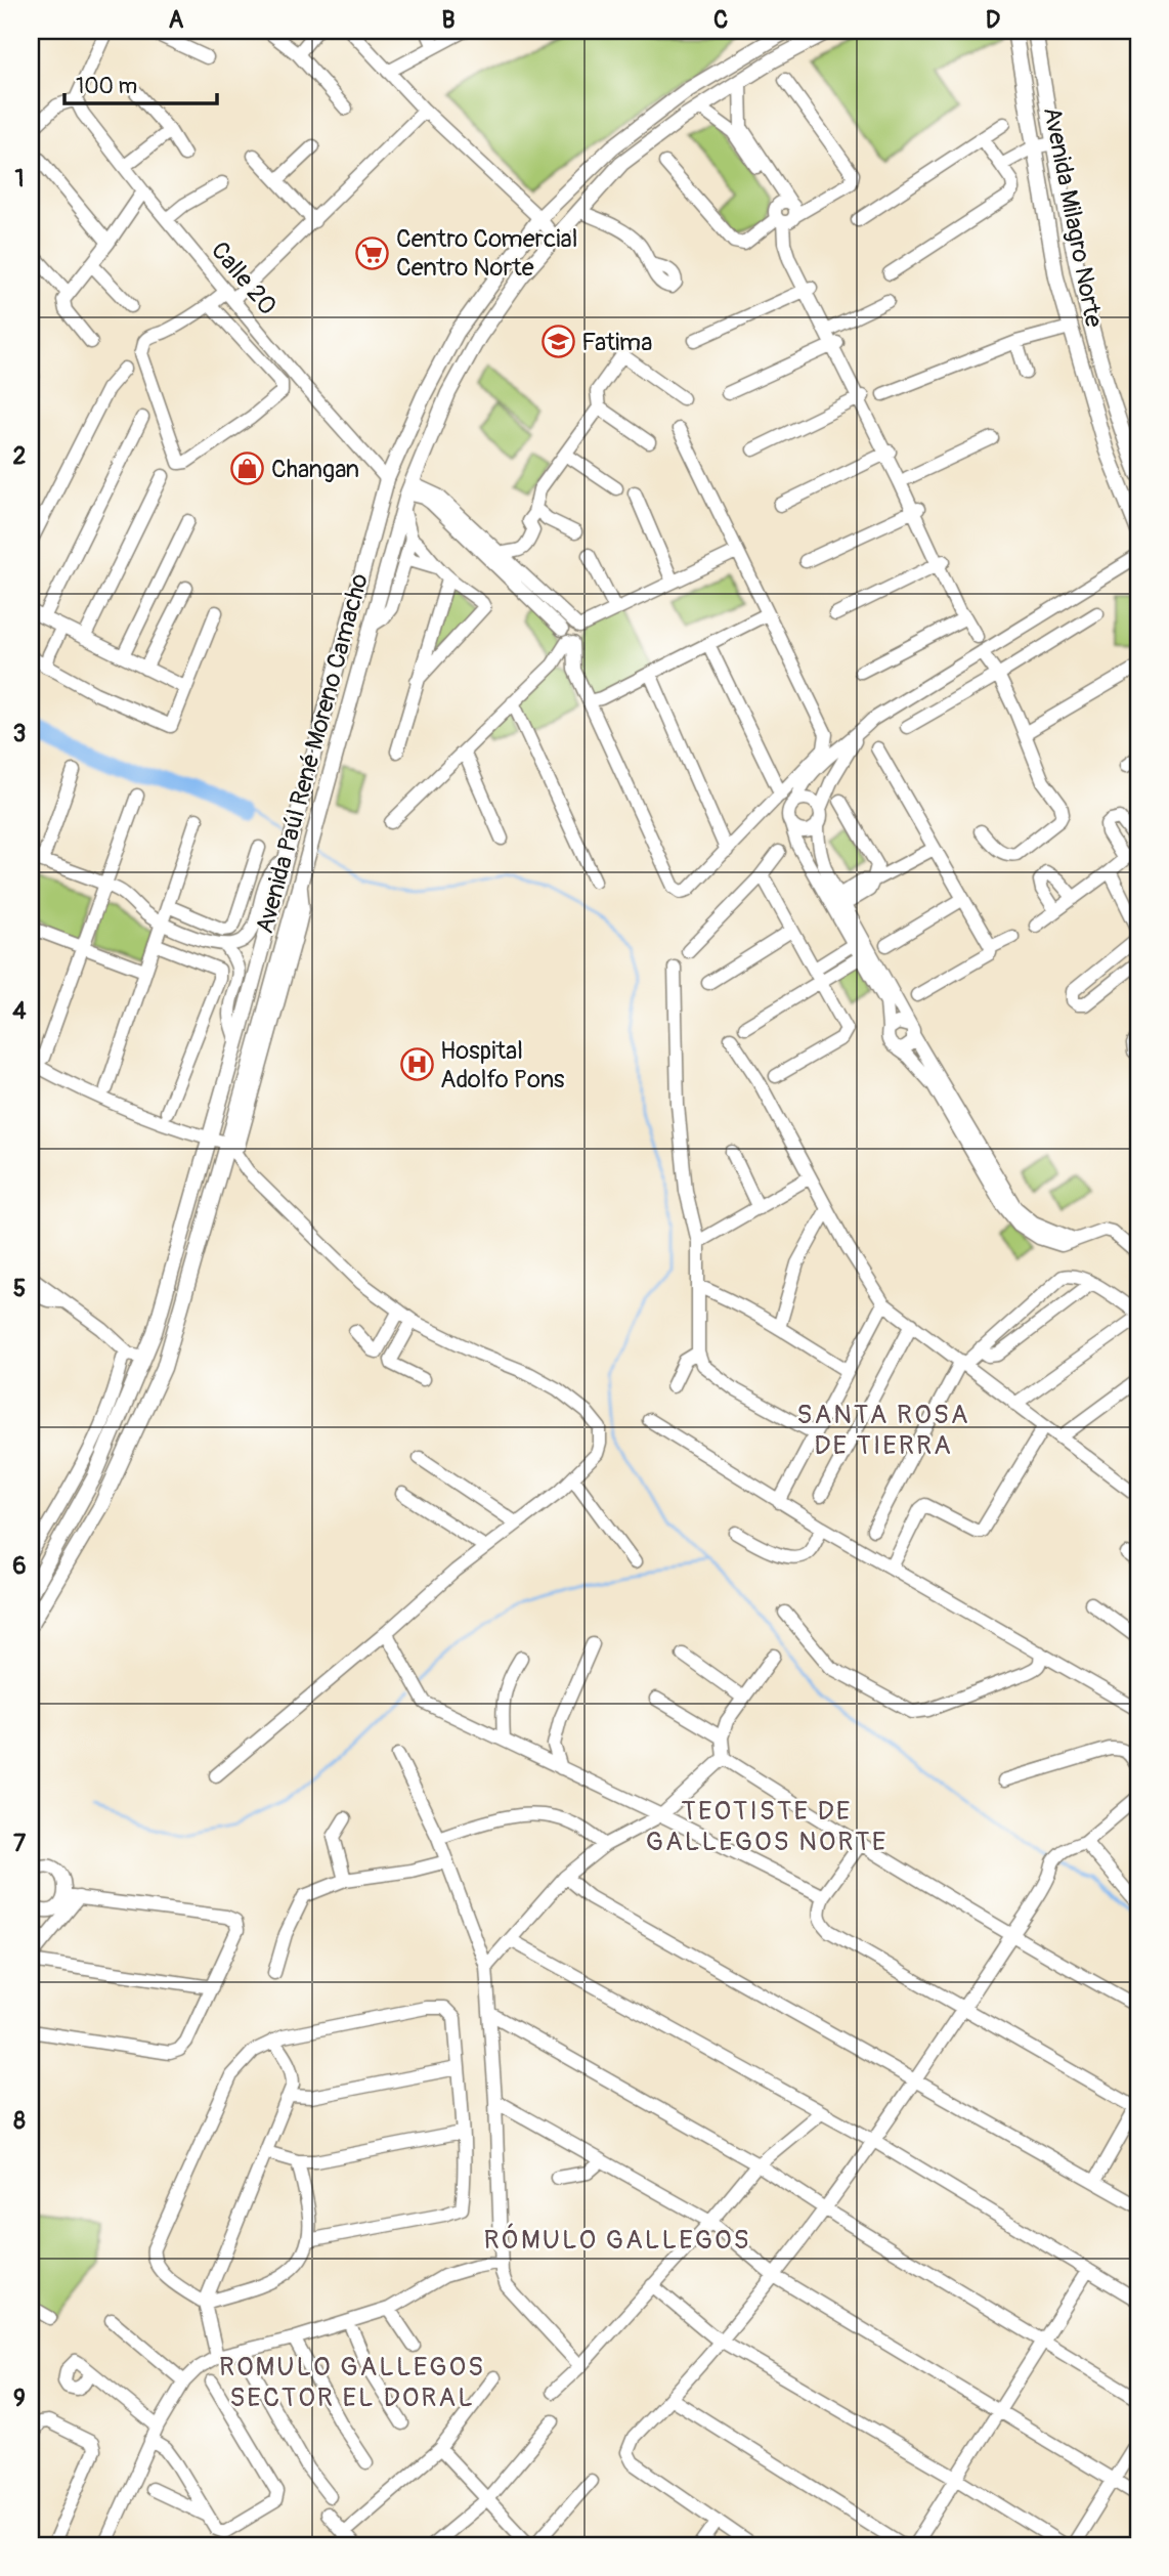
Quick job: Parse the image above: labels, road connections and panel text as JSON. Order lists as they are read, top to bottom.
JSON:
{
  "streets": {
    "main road": ["Avenida Milagro Norte", "Avenida Paúl René Moreno Camacho"],
    "street": ["Calle 20"]
  },
  "crossings": [
    ["Calle 20", "Avenida Paúl René Moreno Camacho"]
  ],
  "districts": [
    "SANTA ROSA DE TIERRA",
    "TEOTISTE DE GALLEGOS NORTE",
    "RÓMULO GALLEGOS",
    "ROMULO GALLEGOS SECTOR EL DORAL"
  ],
  "places": {
    "supermarket": ["Centro Comercial Centro Norte"],
    "school or university": ["Fatima"],
    "shop": ["Changan"],
    "hospital": ["Hospital Adolfo Pons"]
  },
  "scale_bar": "100 m",
  "grid": {
    "columns": [
      "A",
      "B",
      "C",
      "D"
    ],
    "rows": [
      "1",
      "2",
      "3",
      "4",
      "5",
      "6",
      "7",
      "8",
      "9"
    ]
  }
}
